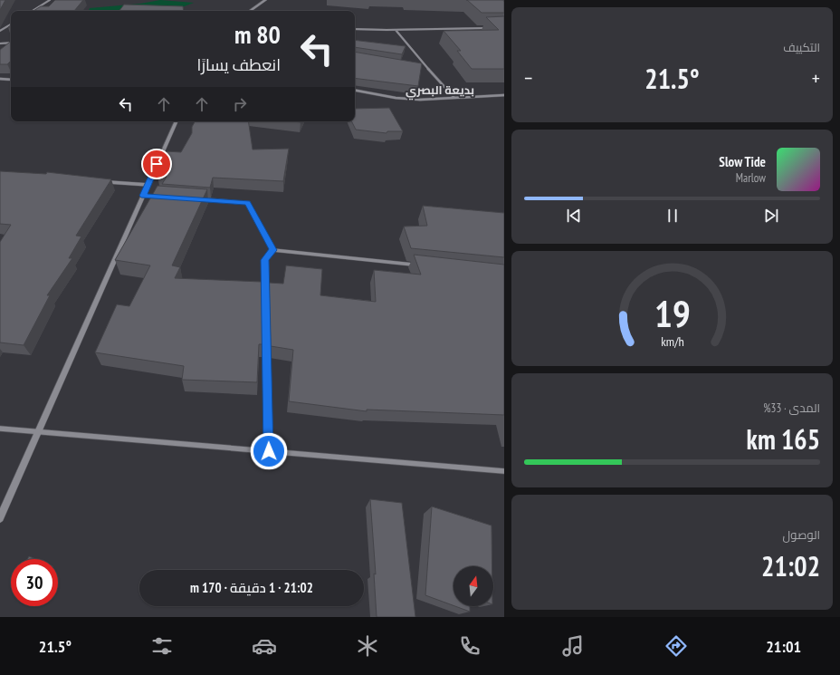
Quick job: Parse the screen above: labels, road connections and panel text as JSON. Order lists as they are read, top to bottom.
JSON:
{
  "districts": ["بديعة البصري"],
  "north": "top",
  "page": {
    "tile": [
      "التكييف",
      ["المدى · 33%", "165 km"],
      ["الوصول", "21:02"]
    ],
    "turn": ["80 m", "انعطف يسارًا"],
    "heat": ["−", "21.5°", "+"],
    "song": ["Slow Tide", "Marlow"],
    "limit": "30",
    "trip": "21:02 · 1 دقيقة · 170 m",
    "tabs": ["21:01", "21.5°"],
    "gauge": ["19", "km/h"]
  }
}
